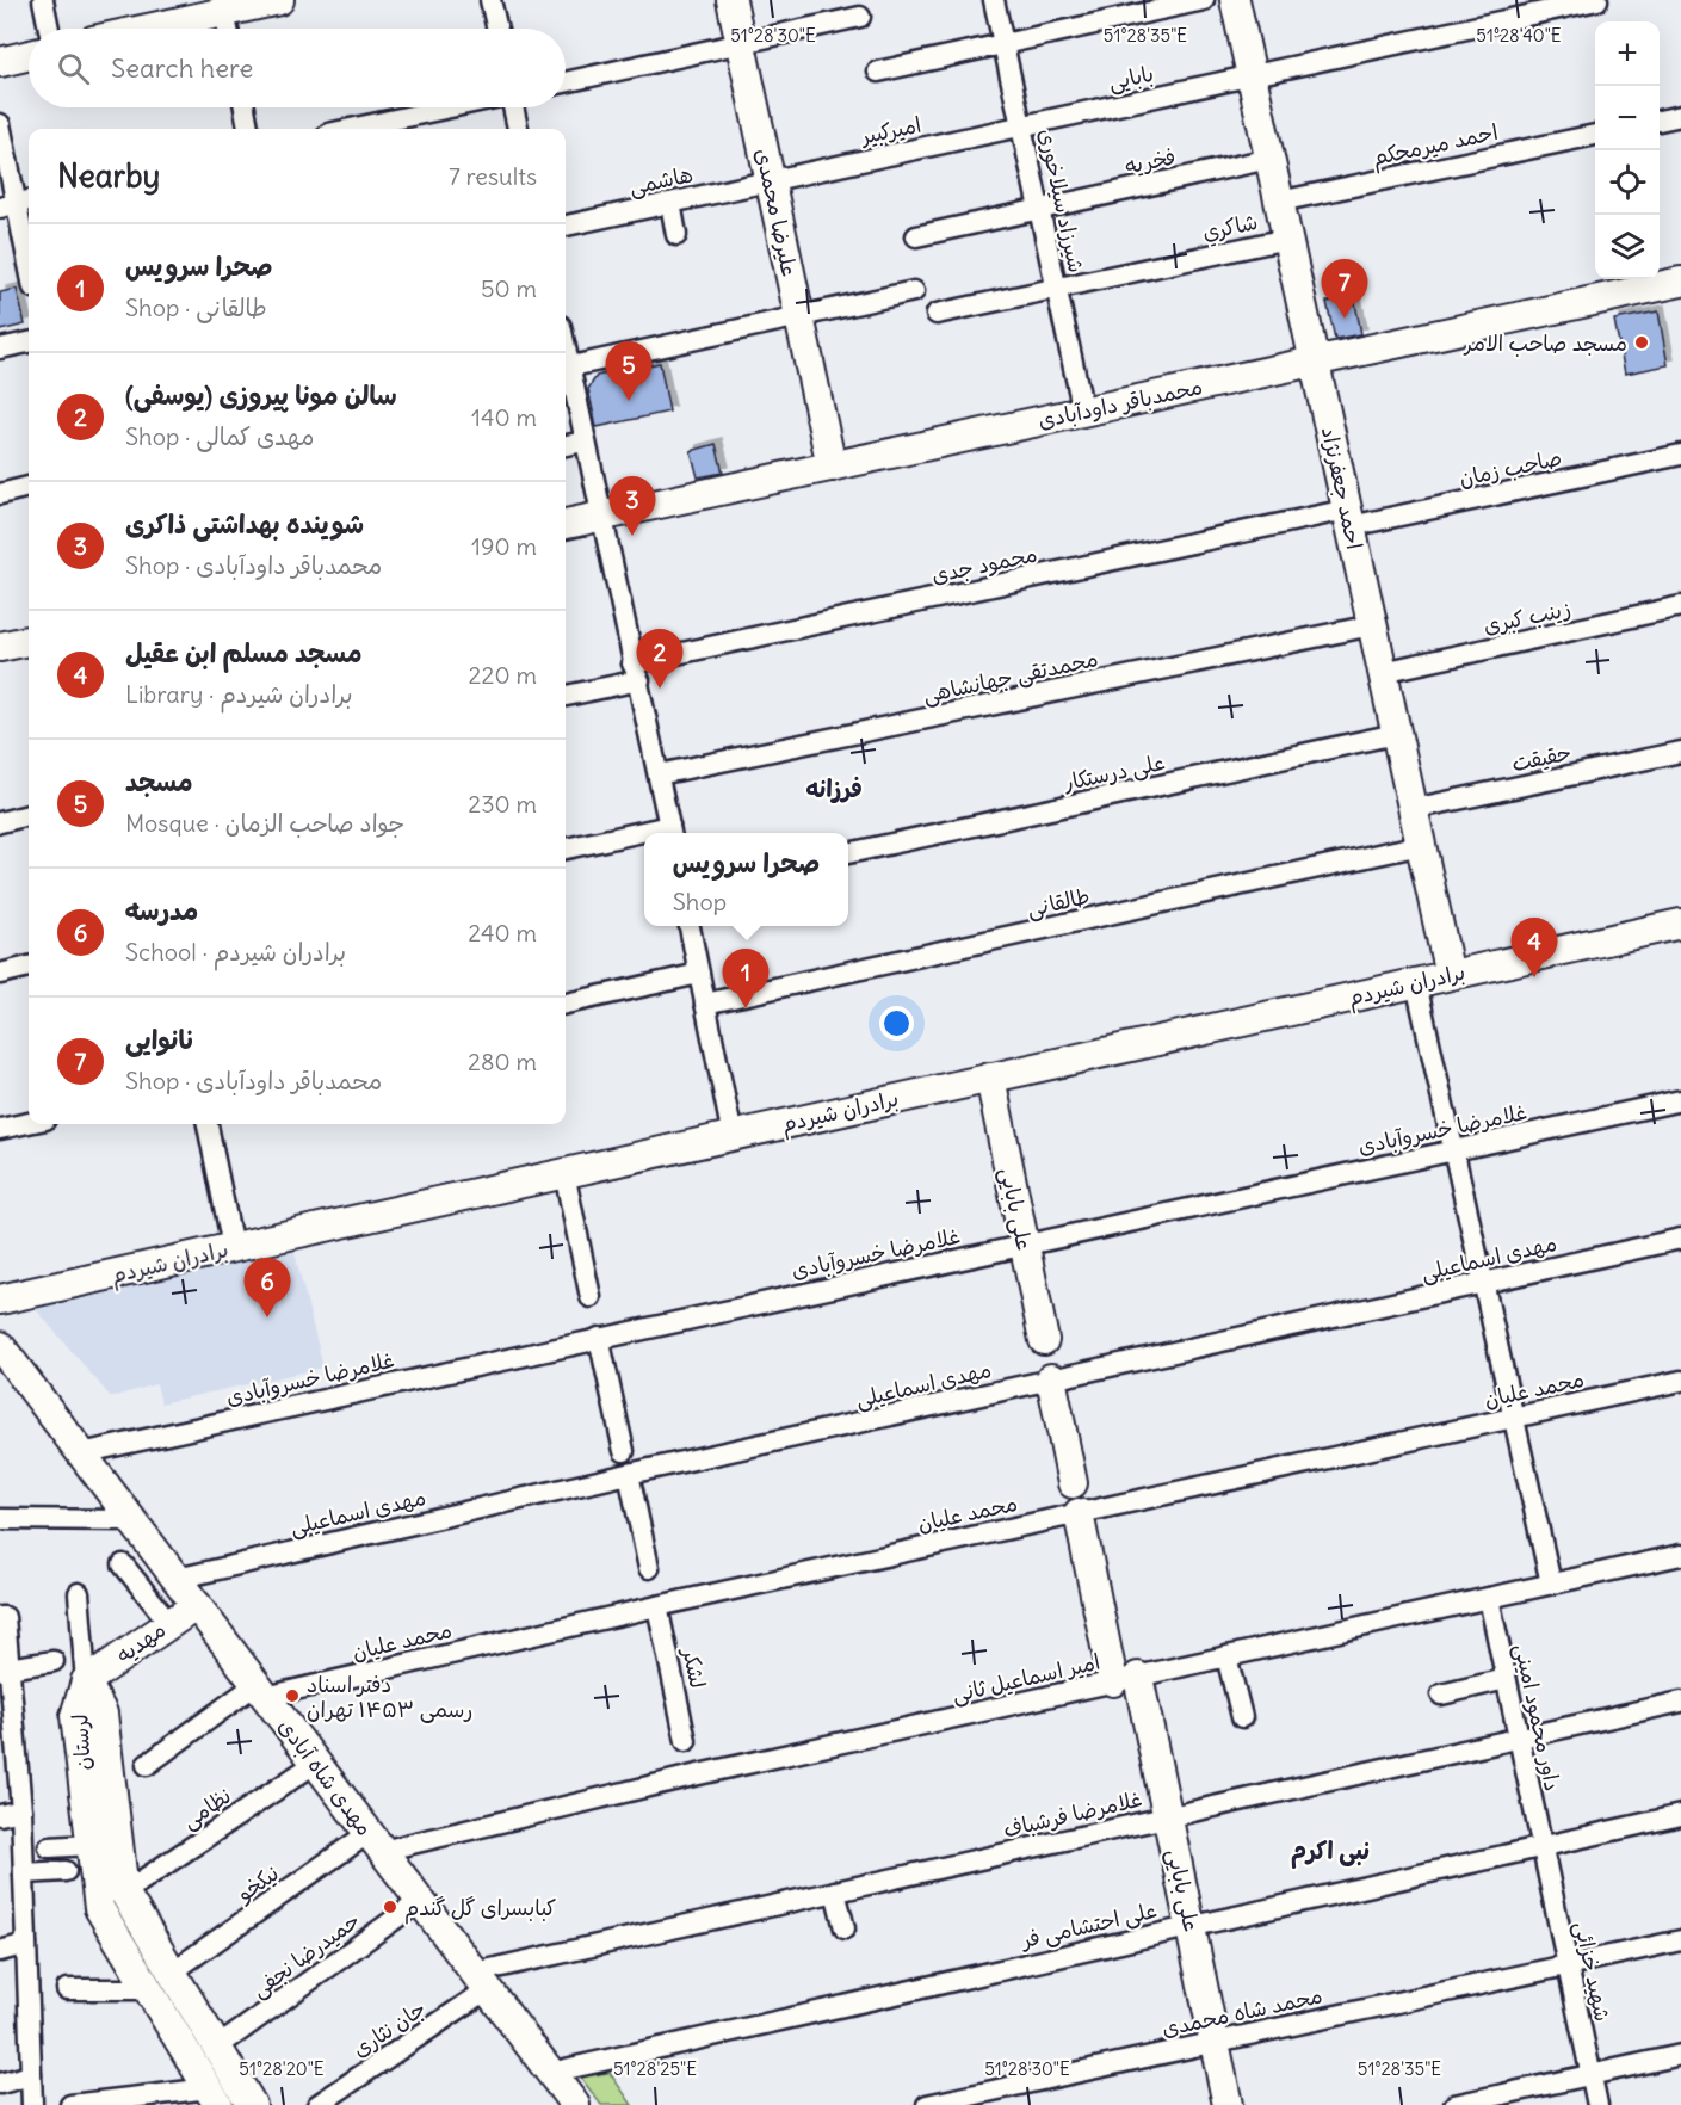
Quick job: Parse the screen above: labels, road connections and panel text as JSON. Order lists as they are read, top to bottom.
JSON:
{
  "streets": {
    "street": [
      "بابایی",
      "امیرکبیر",
      "احمد میرمحکم",
      "فخریه",
      "هاشمی",
      "شیرزاد سیلاخوری",
      "علیرضا محمدی",
      "شاكري",
      "محمدباقر داودآبادی",
      "صاحب زمان",
      "احمد جعفرنژاد",
      "محمود جدی",
      "زینب کبری",
      "محمدتقی جهانشاهی",
      "حقیقت",
      "علی درستکار",
      "طالقانی",
      "برادران شیردم",
      "غلامرضا خسروآبادی",
      "علی بابایی",
      "مهدی اسماعیلی",
      "محمد علیان",
      "مهدیه",
      "لشكر",
      "امیر اسماعیل ثانی",
      "داور محمود امینی",
      "لرستان",
      "مهدی شاه آبادی",
      "نظامی",
      "غلامرضا فرشباف",
      "نیکخو",
      "علی احتشامی فر",
      "حمیدرضا نجفی",
      "شهید خزائی",
      "محمد شاه محمدی",
      "جان نثاری"
    ]
  },
  "crossings": [
    ["بابایی", "امیرکبیر"],
    ["بابایی", "شیرزاد سیلاخوری"],
    ["بابایی", "احمد جعفرنژاد"],
    ["امیرکبیر", "هاشمی"],
    ["امیرکبیر", "شیرزاد سیلاخوری"],
    ["امیرکبیر", "علیرضا محمدی"],
    ["احمد میرمحکم", "احمد جعفرنژاد"],
    ["فخریه", "شیرزاد سیلاخوری"],
    ["فخریه", "احمد جعفرنژاد"],
    ["هاشمی", "علیرضا محمدی"],
    ["شیرزاد سیلاخوری", "شاكري"],
    ["شیرزاد سیلاخوری", "محمدباقر داودآبادی"],
    ["علیرضا محمدی", "محمدباقر داودآبادی"],
    ["شاكري", "احمد جعفرنژاد"],
    ["محمدباقر داودآبادی", "احمد جعفرنژاد"],
    ["صاحب زمان", "احمد جعفرنژاد"],
    ["صاحب زمان", "محمود جدی"],
    ["احمد جعفرنژاد", "محمود جدی"],
    ["احمد جعفرنژاد", "زینب کبری"],
    ["احمد جعفرنژاد", "محمدتقی جهانشاهی"],
    ["احمد جعفرنژاد", "حقیقت"],
    ["احمد جعفرنژاد", "علی درستکار"],
    ["احمد جعفرنژاد", "طالقانی"],
    ["احمد جعفرنژاد", "برادران شیردم"],
    ["برادران شیردم", "علی بابایی"],
    ["غلامرضا خسروآبادی", "علی بابایی"],
    ["غلامرضا خسروآبادی", "مهدی شاه آبادی"],
    ["علی بابایی", "محمد علیان"],
    ["علی بابایی", "امیر اسماعیل ثانی"],
    ["علی بابایی", "غلامرضا فرشباف"],
    ["علی بابایی", "علی احتشامی فر"],
    ["علی بابایی", "محمد شاه محمدی"],
    ["مهدی اسماعیلی", "مهدی شاه آبادی"],
    ["محمد علیان", "لشكر"],
    ["محمد علیان", "مهدی شاه آبادی"],
    ["مهدیه", "لرستان"],
    ["مهدیه", "مهدی شاه آبادی"],
    ["امیر اسماعیل ثانی", "داور محمود امینی"],
    ["امیر اسماعیل ثانی", "مهدی شاه آبادی"],
    ["امیر اسماعیل ثانی", "نیکخو"],
    ["داور محمود امینی", "غلامرضا فرشباف"],
    ["داور محمود امینی", "علی احتشامی فر"],
    ["داور محمود امینی", "شهید خزائی"],
    ["لرستان", "نظامی"],
    ["لرستان", "نیکخو"],
    ["لرستان", "حمیدرضا نجفی"],
    ["مهدی شاه آبادی", "نظامی"],
    ["مهدی شاه آبادی", "غلامرضا فرشباف"],
    ["مهدی شاه آبادی", "نیکخو"],
    ["مهدی شاه آبادی", "علی احتشامی فر"],
    ["مهدی شاه آبادی", "حمیدرضا نجفی"],
    ["مهدی شاه آبادی", "جان نثاری"],
    ["غلامرضا فرشباف", "جان نثاری"],
    ["علی احتشامی فر", "شهید خزائی"],
    ["شهید خزائی", "محمد شاه محمدی"]
  ],
  "districts": ["فرزانه", "نبی اکرم"],
  "places": ["مسجد صاحب الامر", "دفتر اسناد رسمی ۱۴۵۳ تهران", "کبابسرای گل گندم"],
  "page": {
    "map_buttons": ["+", "−"],
    "search": "Search here",
    "heading": ["Nearby", "7 results"],
    "list": [
      {
        "mark": "1",
        "name": "صحرا سرویس",
        "note": "Shop · طالقانی",
        "value": "50 m"
      },
      {
        "mark": "2",
        "name": "سالن مونا پیروزی (یوسفی)",
        "note": "Shop · مهدی کمالی",
        "value": "140 m"
      },
      {
        "mark": "3",
        "name": "شوینده بهداشتی ذاکری",
        "note": "Shop · محمدباقر داودآبادی",
        "value": "190 m"
      },
      {
        "mark": "4",
        "name": "مسجد مسلم ابن عقیل",
        "note": "Library · برادران شیردم",
        "value": "220 m"
      },
      {
        "mark": "5",
        "name": "مسجد",
        "note": "Mosque · جواد صاحب الزمان",
        "value": "230 m"
      },
      {
        "mark": "6",
        "name": "مدرسه",
        "note": "School · برادران شیردم",
        "value": "240 m"
      },
      {
        "mark": "7",
        "name": "نانوایی",
        "note": "Shop · محمدباقر داودآبادی",
        "value": "280 m"
      }
    ],
    "pins": [
      "7",
      "5",
      "3",
      "2",
      "4",
      "1",
      "6"
    ],
    "popup": ["صحرا سرویس", "Shop"]
  },
  "coordinates": [
    "51°28'30\"E",
    "51°28'35\"E",
    "51°28'40\"E",
    "51°28'20\"E",
    "51°28'25\"E"
  ]
}
